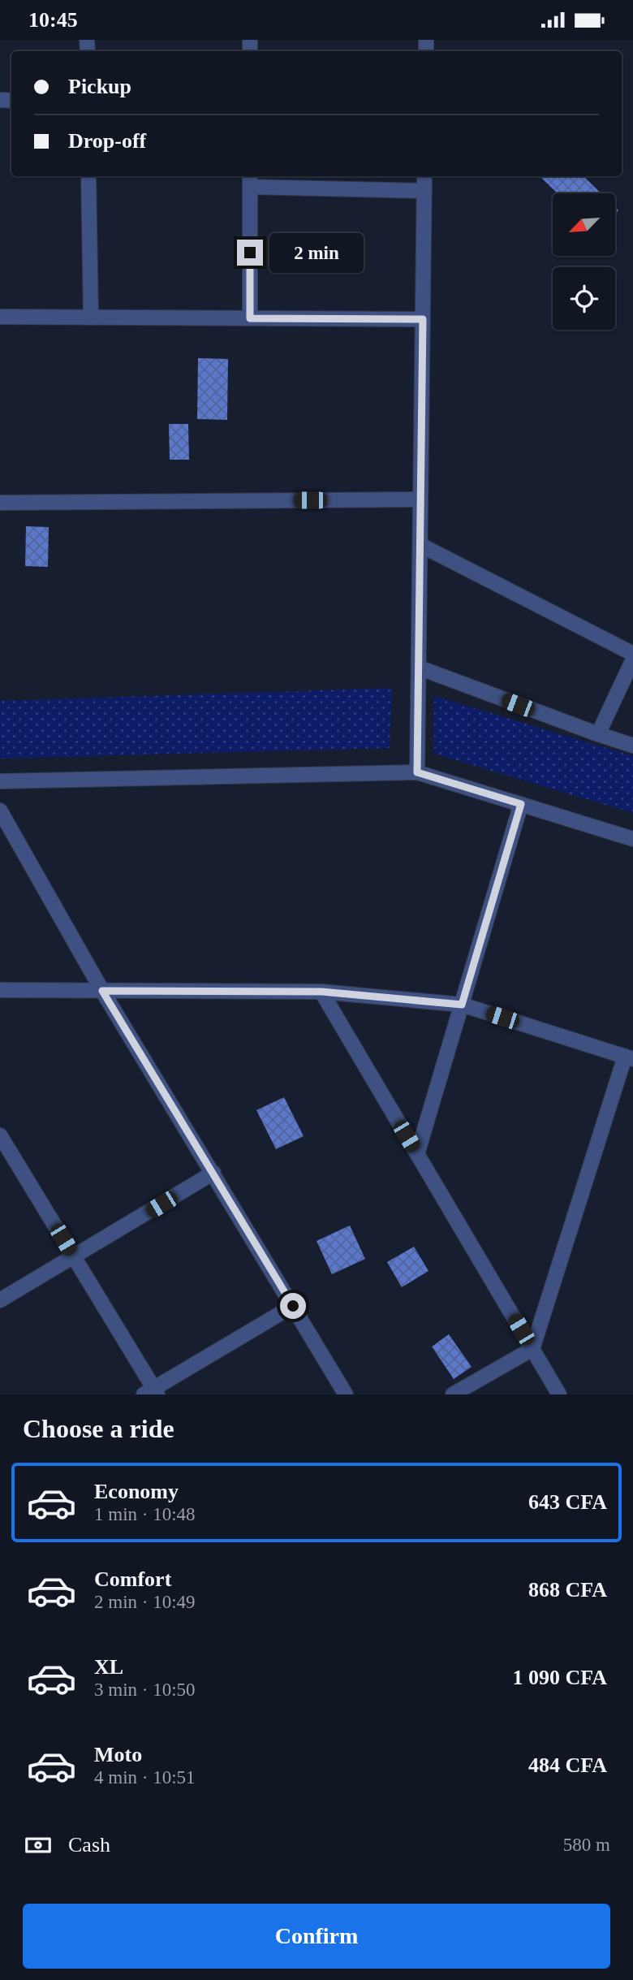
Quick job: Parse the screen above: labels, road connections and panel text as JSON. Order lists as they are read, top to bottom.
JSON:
{
  "north": "bottom left",
  "page": {
    "status": "10:45",
    "banner": ["Pickup", "Drop-off"],
    "bubble": "2 min",
    "heading": "Choose a ride",
    "list": [
      {
        "name": "Economy",
        "note": "1 min · 10:48",
        "value": "643 CFA"
      },
      {
        "name": "Comfort",
        "note": "2 min · 10:49",
        "value": "868 CFA"
      },
      {
        "name": "XL",
        "note": "3 min · 10:50",
        "value": "1 090 CFA"
      },
      {
        "name": "Moto",
        "note": "4 min · 10:51",
        "value": "484 CFA"
      }
    ],
    "pay": ["Cash", "580 m"],
    "buttons": "Confirm"
  }
}
